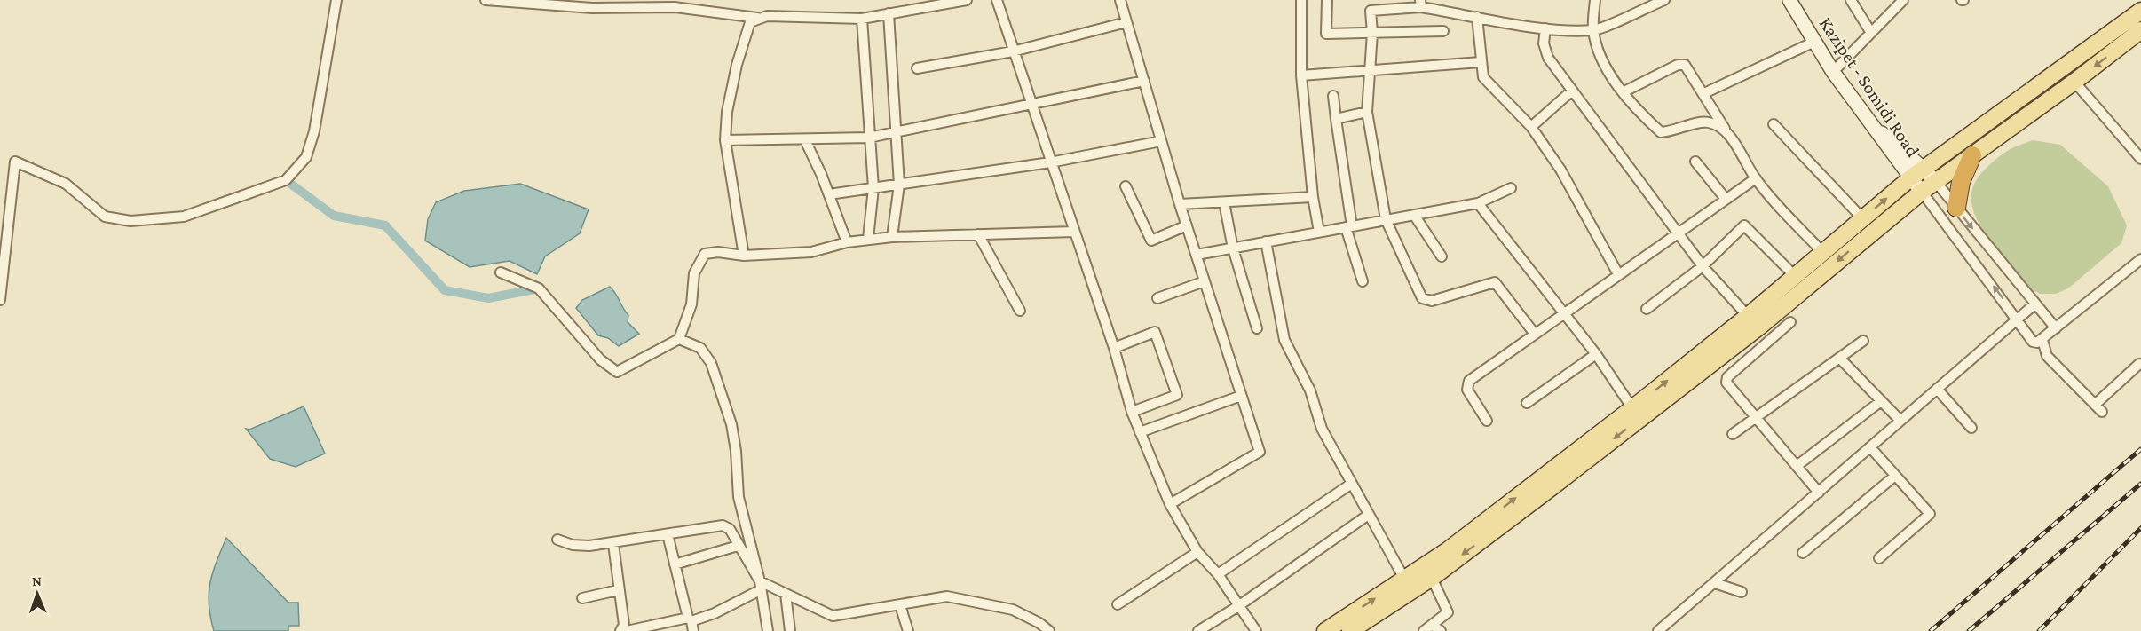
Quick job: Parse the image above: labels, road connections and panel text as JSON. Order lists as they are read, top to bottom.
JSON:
{
  "streets": {
    "street": ["Kazipet - Somidi Road"]
  },
  "north": "top"
}
